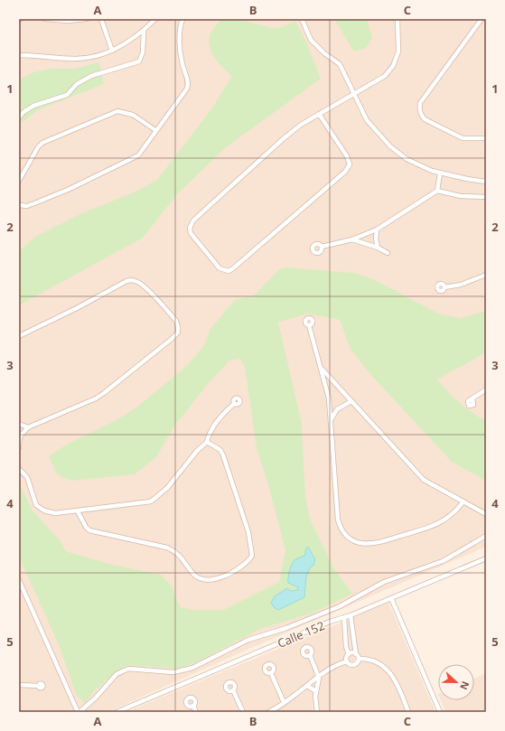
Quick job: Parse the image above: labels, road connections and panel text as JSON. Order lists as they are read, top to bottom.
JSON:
{
  "streets": {
    "street": ["Calle 152"]
  },
  "north": "right",
  "grid": {
    "columns": ["A", "B", "C"],
    "rows": [
      "1",
      "2",
      "3",
      "4",
      "5"
    ]
  }
}
